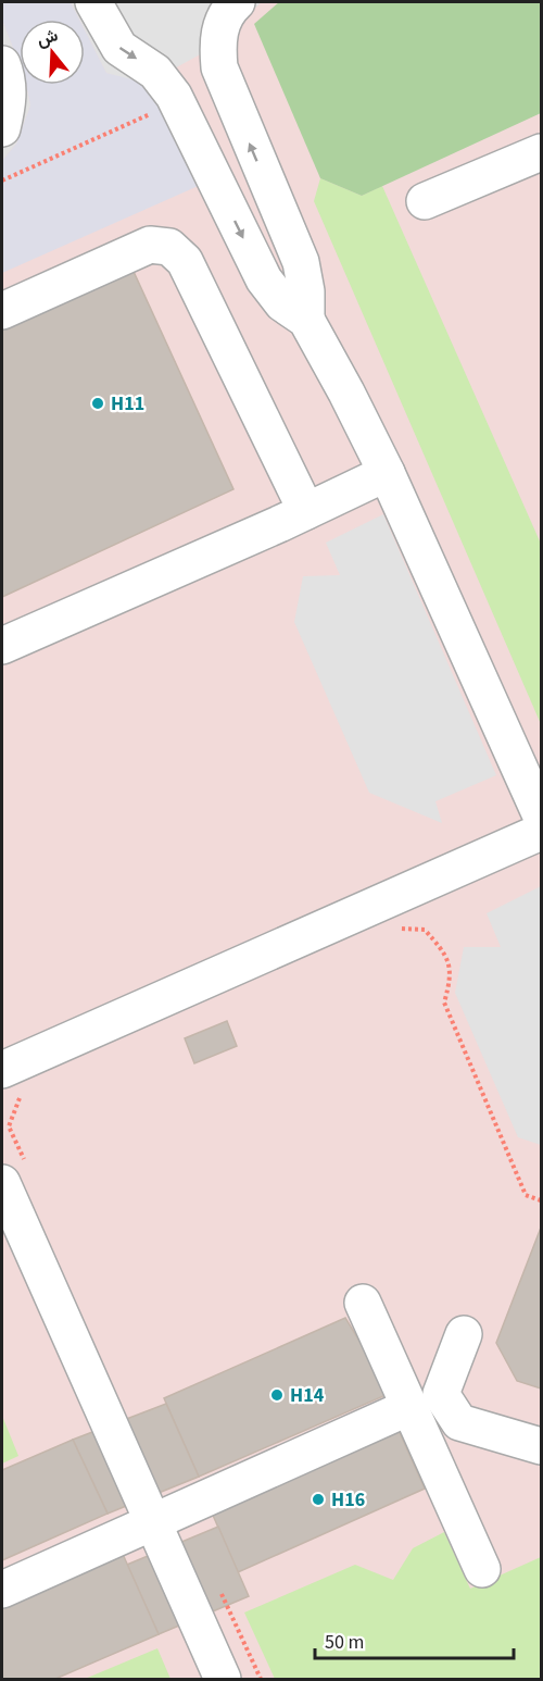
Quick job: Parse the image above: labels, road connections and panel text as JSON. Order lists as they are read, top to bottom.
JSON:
{
  "places": ["H11", "H14", "H16"],
  "scale_bar": "50 m",
  "north": "top"
}
